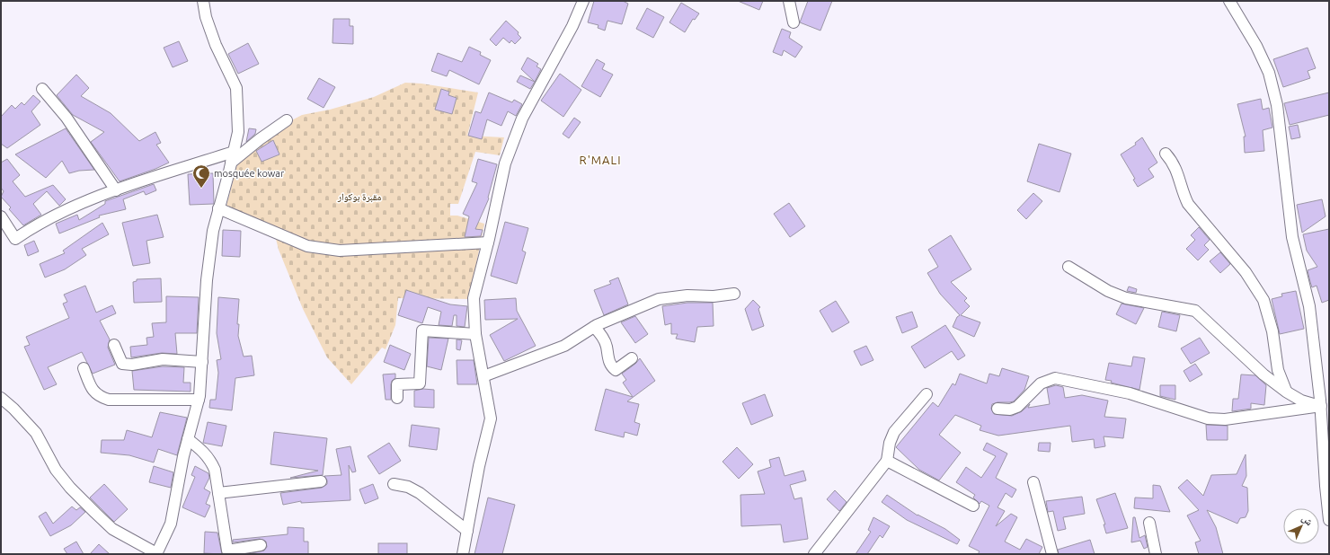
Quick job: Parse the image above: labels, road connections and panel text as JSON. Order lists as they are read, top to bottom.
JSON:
{
  "districts": ["R'MALI"],
  "parks": ["مقبرة بوكوار"],
  "places": {
    "mosque": ["mosquée kowar"]
  },
  "north": "top right"
}
